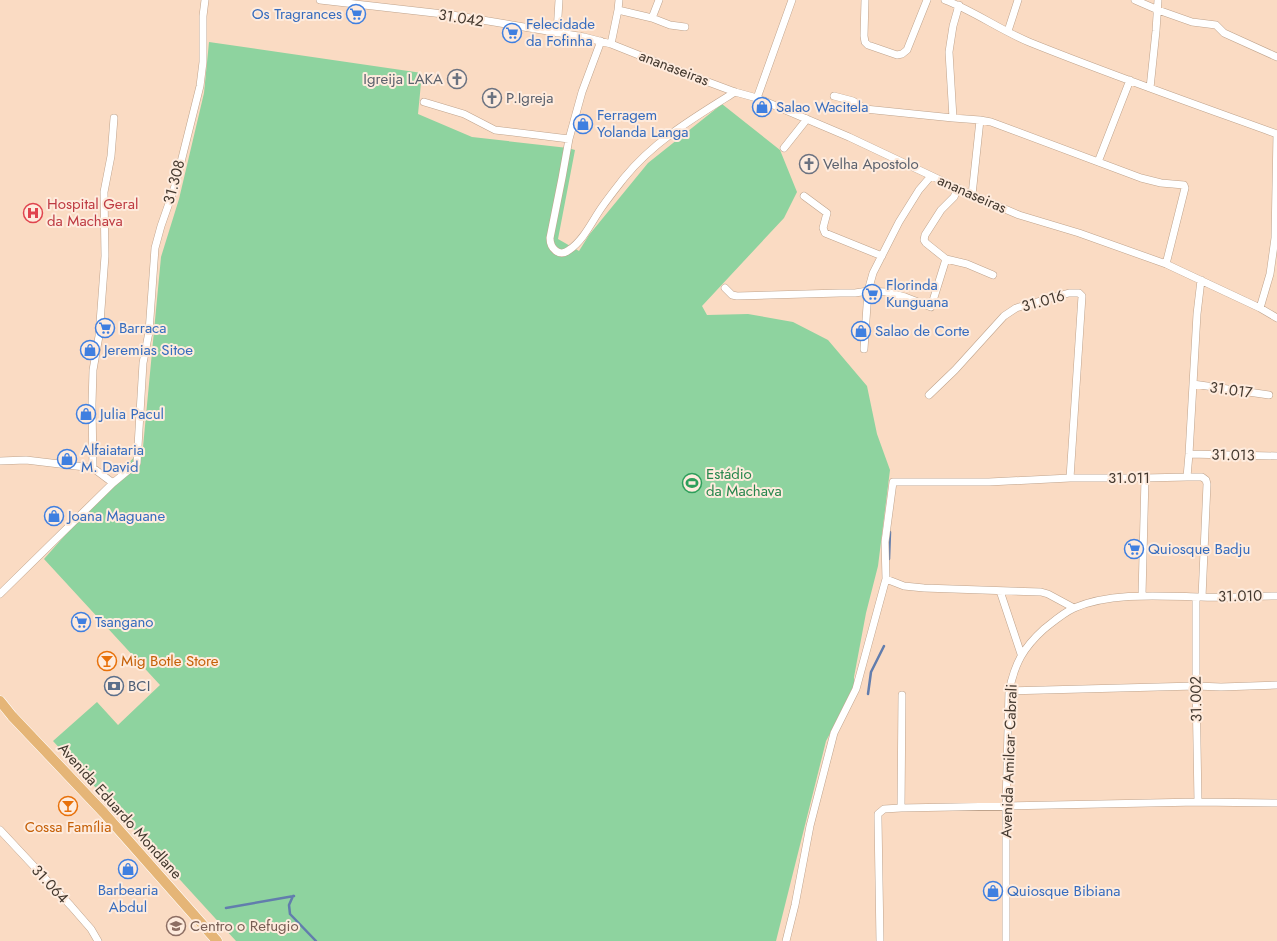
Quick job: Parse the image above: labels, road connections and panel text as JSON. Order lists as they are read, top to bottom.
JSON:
{
  "streets": {
    "main road": ["Avenida Eduardo Mondlane"],
    "street": [
      "31.042",
      "ananaseiras",
      "31.308",
      "31.016",
      "31.017",
      "31.013",
      "31.011",
      "31.010",
      "31.002",
      "Avenida Amilcar Cabrali",
      "31.064"
    ]
  },
  "crossings": [
    ["31.042", "ananaseiras"],
    ["31.016", "31.011"],
    ["31.011", "31.010"],
    ["31.011", "31.002"],
    ["31.010", "31.002"],
    ["31.010", "Avenida Amilcar Cabrali"]
  ],
  "places": {
    "supermarket": [
      "Os Tragrances",
      "Felecidade da Fofinha",
      "Florinda Kunguana",
      "Barraca",
      "Quiosque Badju",
      "Tsangano"
    ],
    "church": ["Igreija LAKA", "P.Igreja", "Velha Apostolo"],
    "shop": [
      "Salao Wacitela",
      "Ferragem Yolanda Langa",
      "Salao de Corte",
      "Jeremias Sitoe",
      "Julia Pacul",
      "Alfaiataria M. David",
      "Joana Maguane",
      "Barbearia Abdul",
      "Quiosque Bibiana"
    ],
    "hospital": ["Hospital Geral da Machava"],
    "sports": ["Estádio da Machava"],
    "bar": ["Mig Botle Store", "Cossa Família"],
    "bank": ["BCI"],
    "school or university": ["Centro o Refugio"]
  }
}
